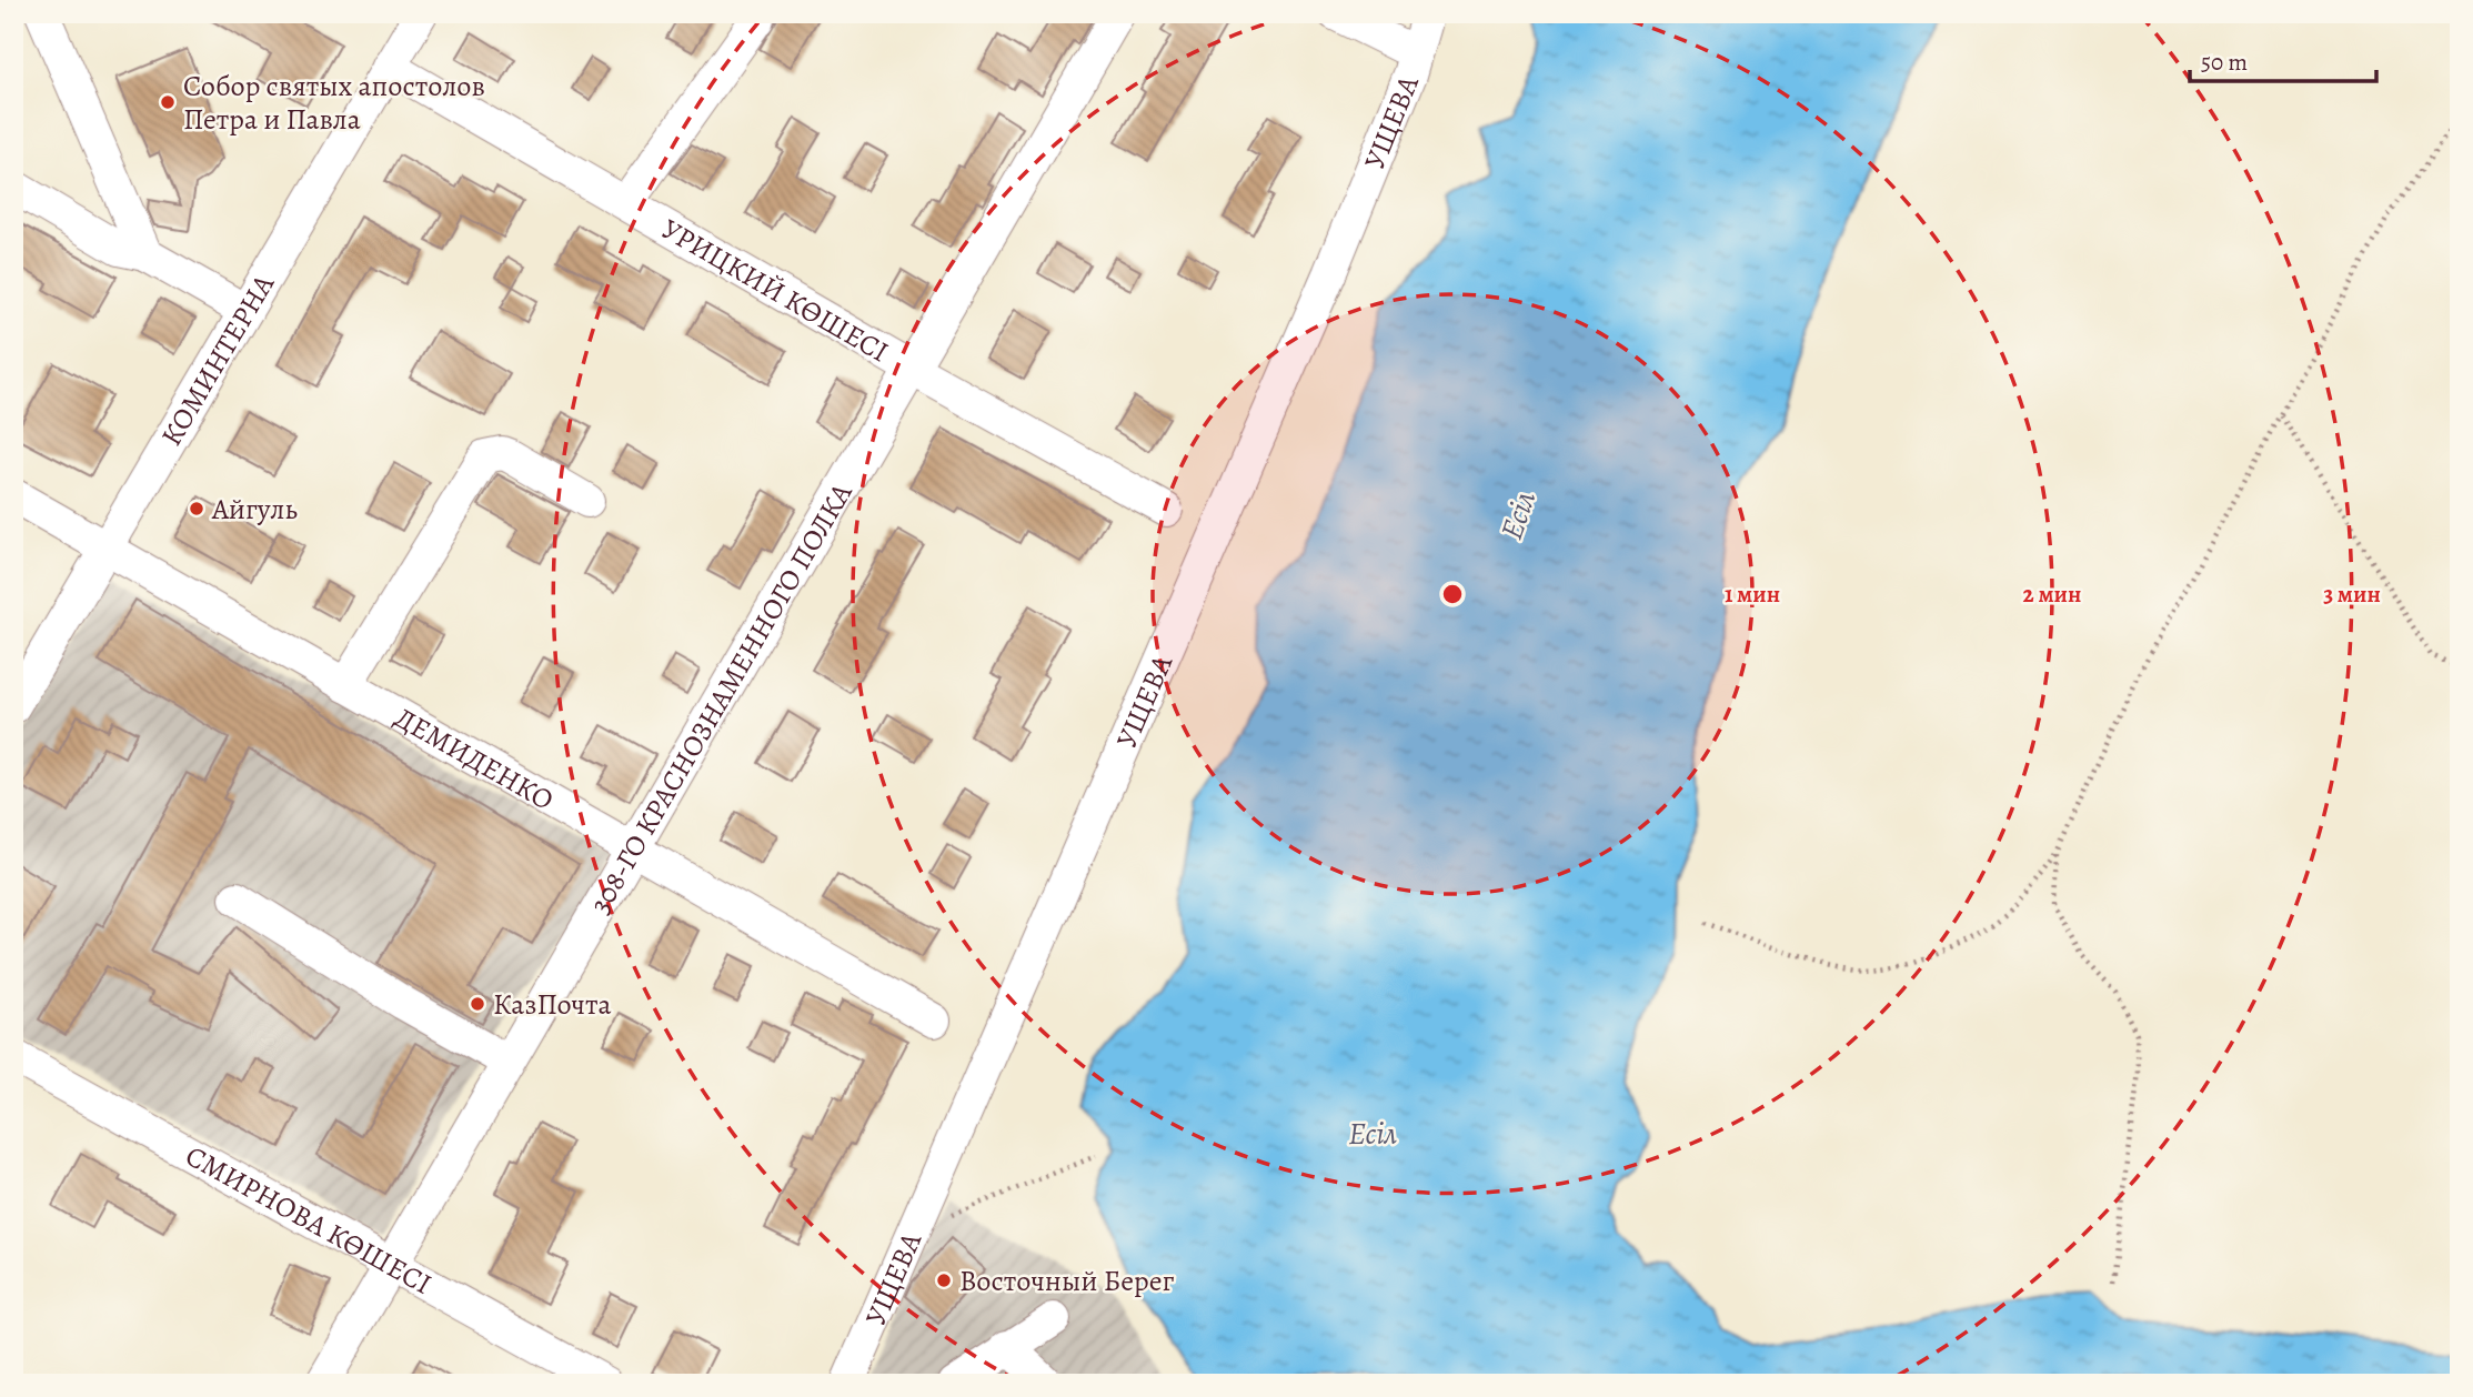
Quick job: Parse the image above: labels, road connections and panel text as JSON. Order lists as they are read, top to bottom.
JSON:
{
  "streets": {
    "street": [
      "УЩЕВА",
      "УРИЦКИЙ КӨШЕСІ",
      "КОМИНТЕРНА",
      "308-ГО КРАСНОЗНАМЕННОГО ПОЛКА",
      "ДЕМИДЕНКО",
      "СМИРНОВА КӨШЕСІ"
    ]
  },
  "crossings": [
    ["УРИЦКИЙ КӨШЕСІ", "КОМИНТЕРНА"],
    ["УРИЦКИЙ КӨШЕСІ", "308-ГО КРАСНОЗНАМЕННОГО ПОЛКА"],
    ["КОМИНТЕРНА", "ДЕМИДЕНКО"],
    ["308-ГО КРАСНОЗНАМЕННОГО ПОЛКА", "ДЕМИДЕНКО"],
    ["308-ГО КРАСНОЗНАМЕННОГО ПОЛКА", "СМИРНОВА КӨШЕСІ"]
  ],
  "water": ["Есіл"],
  "places": [
    "Собор святых апостолов Петра и Павла",
    "Айгуль",
    "КазПочта",
    "Восточный Берег"
  ],
  "scale_bar": "50 m",
  "rings": ["1 мин", "2 мин", "3 мин"]
}
